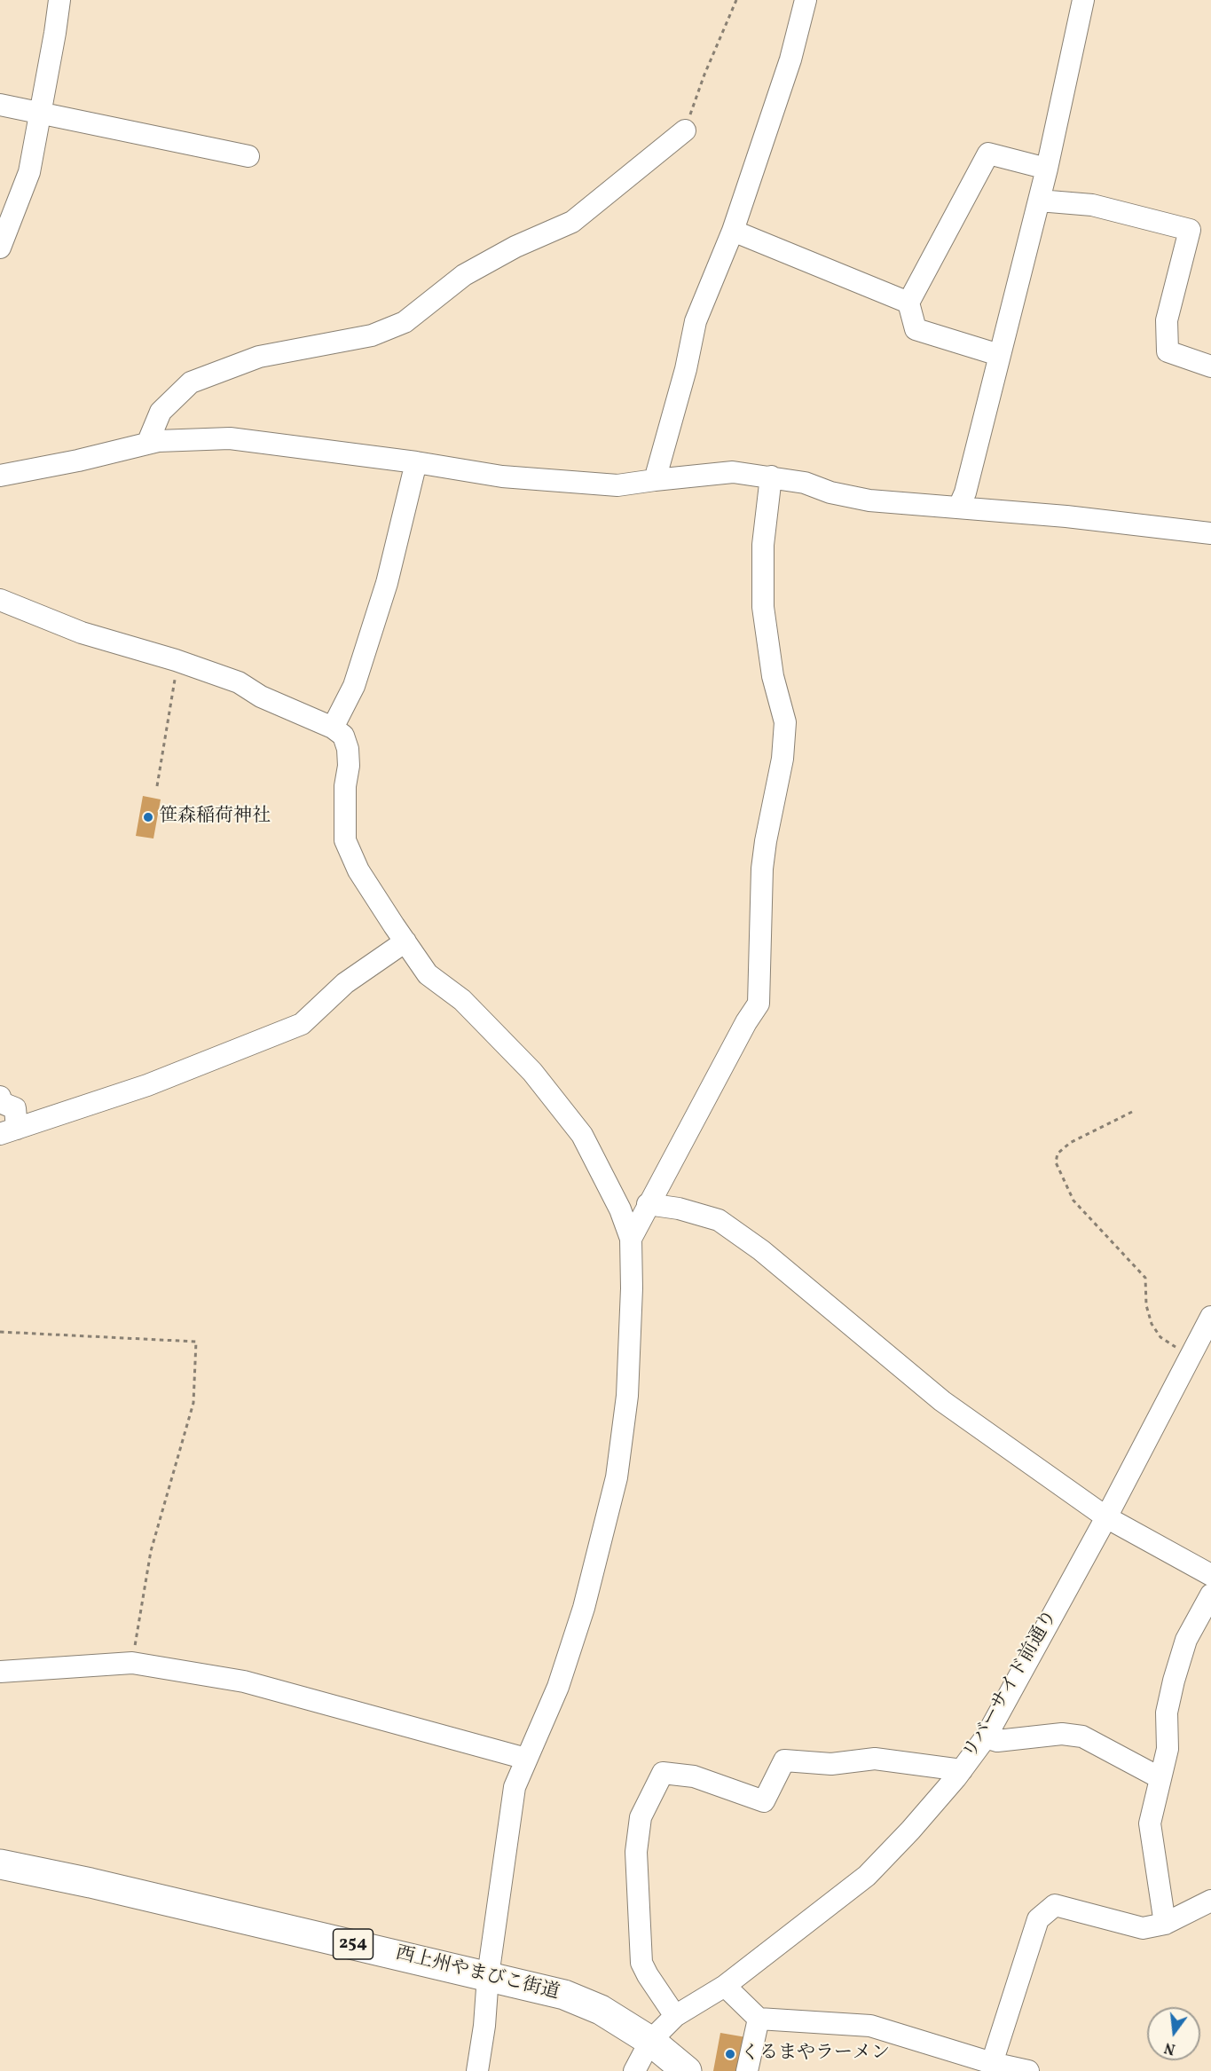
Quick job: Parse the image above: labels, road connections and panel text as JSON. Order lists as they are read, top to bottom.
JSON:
{
  "streets": {
    "highway": ["254", "西上州やまびこ街道"],
    "street": ["リバーサイド前通り"]
  },
  "crossings": [
    ["リバーサイド前通り", "西上州やまびこ街道"]
  ],
  "places": ["笹森稲荷神社", "くるまやラーメン"],
  "north": "bottom"
}
